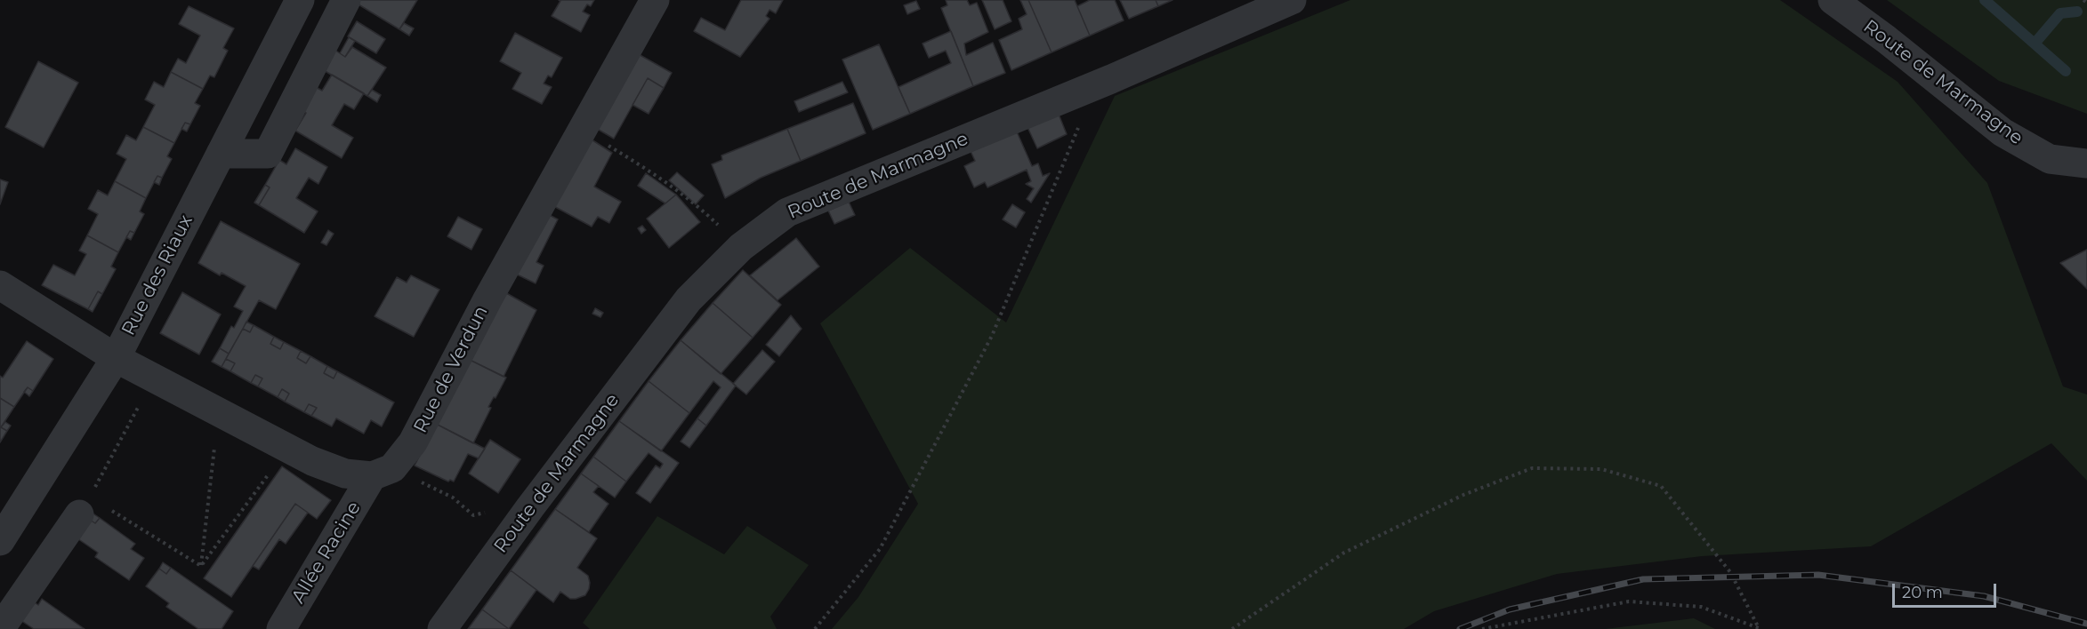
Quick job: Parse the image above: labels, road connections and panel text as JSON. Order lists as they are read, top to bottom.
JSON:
{
  "streets": {
    "street": [
      "Route de Marmagne",
      "Rue des Riaux",
      "Rue de Verdun",
      "Allée Racine"
    ]
  },
  "crossings": [
    ["Rue de Verdun", "Allée Racine"]
  ],
  "scale_bar": "20 m"
}
